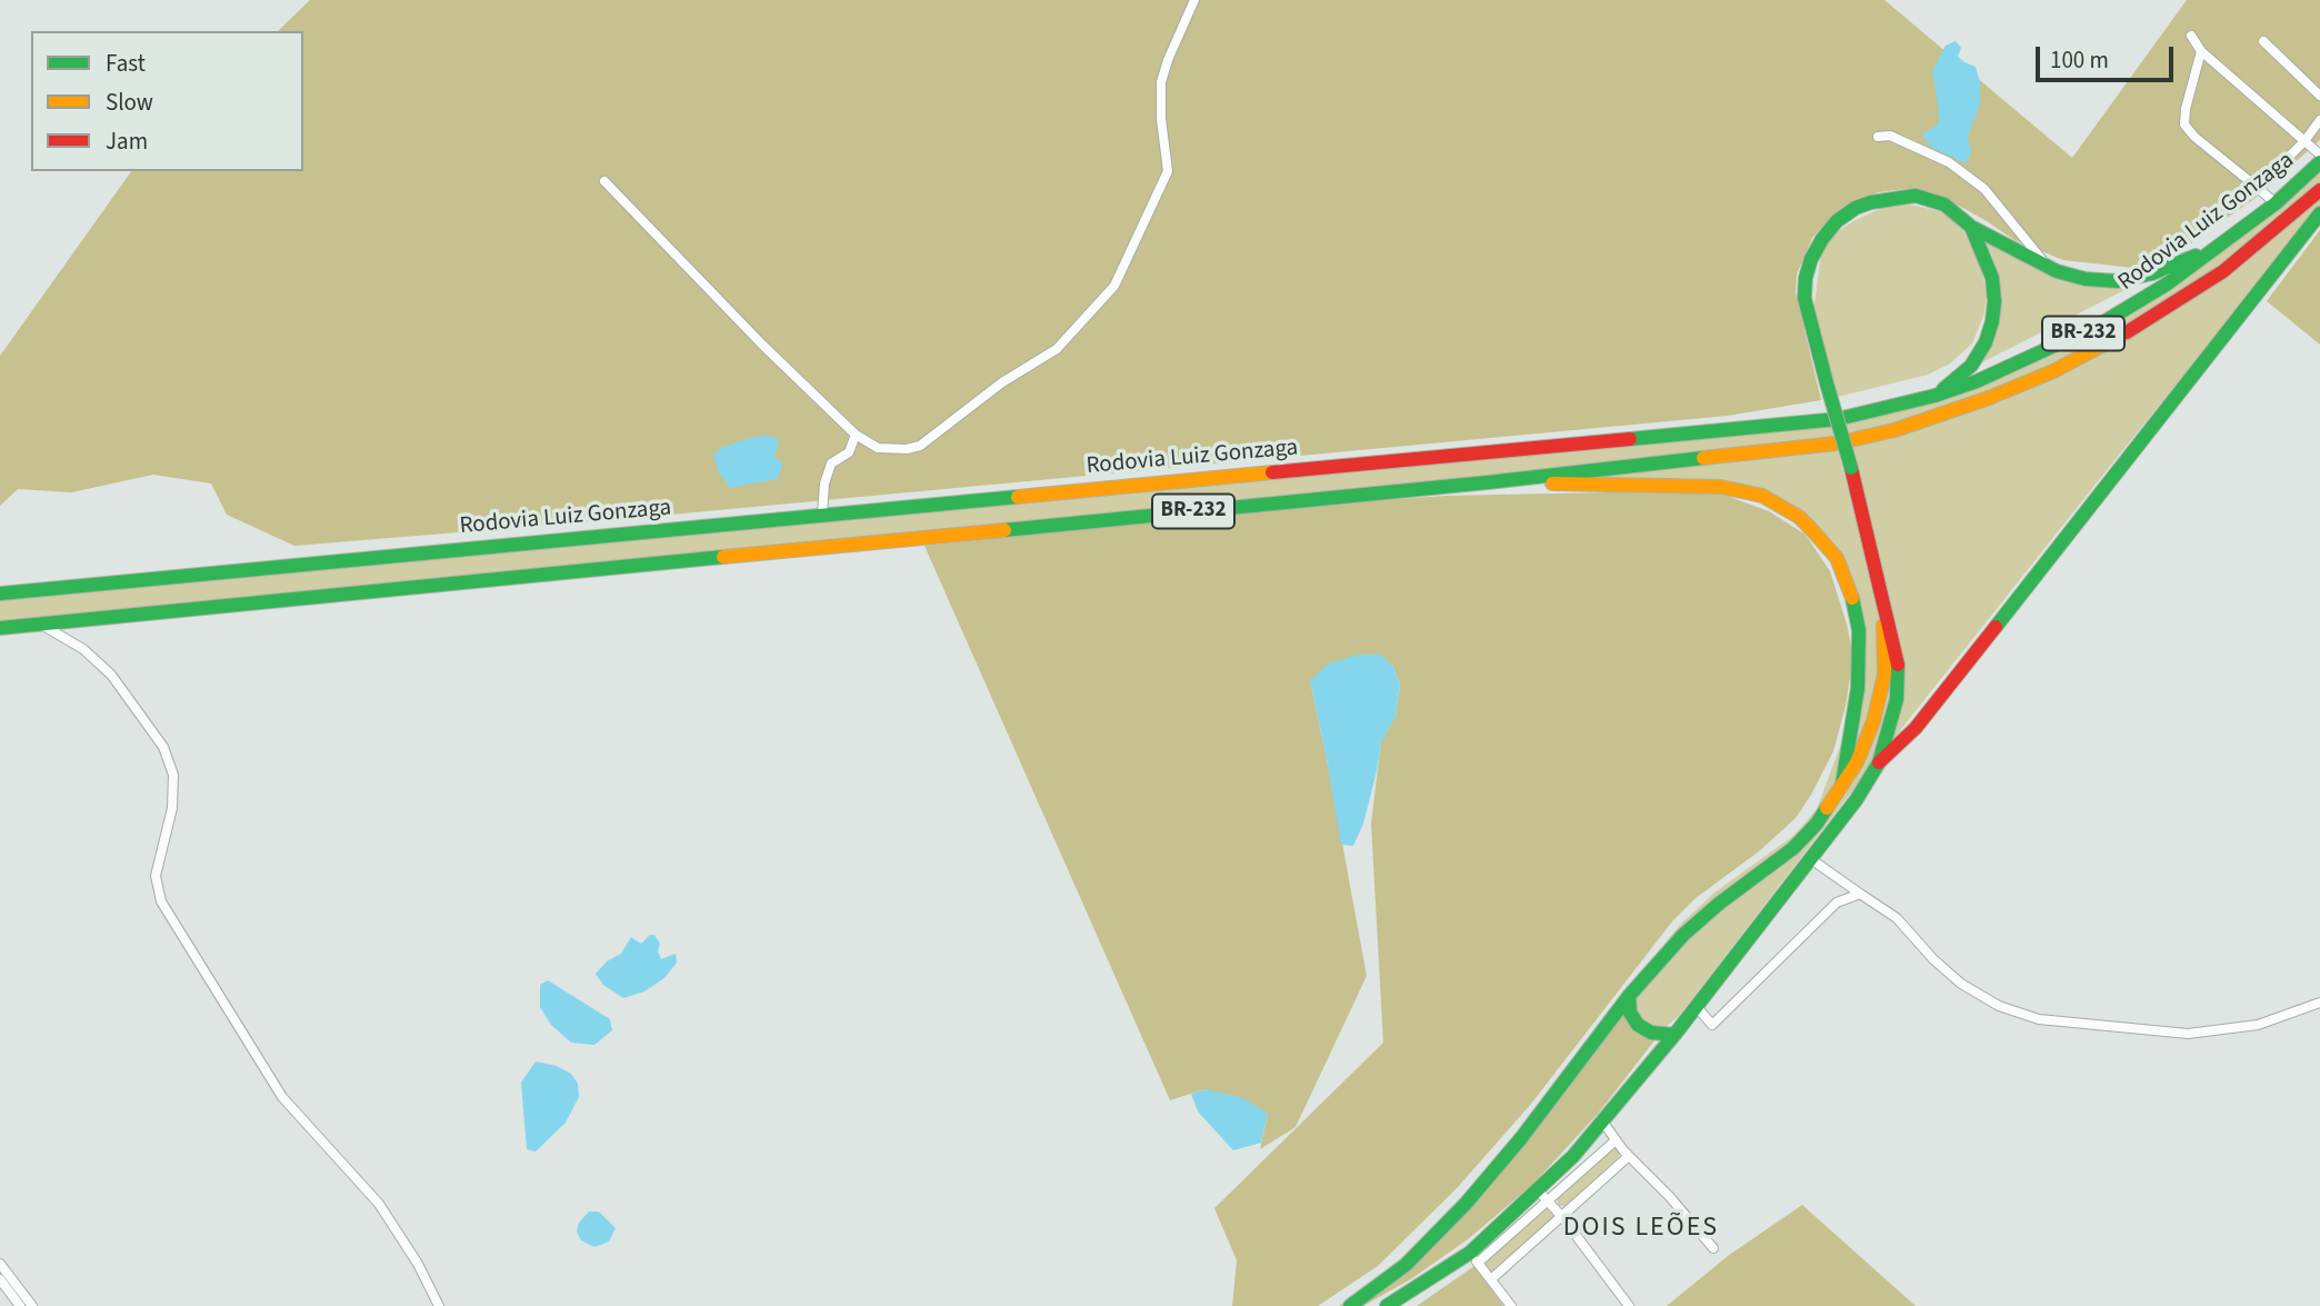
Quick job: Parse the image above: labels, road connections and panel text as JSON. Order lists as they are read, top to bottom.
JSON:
{
  "streets": {
    "main road": ["Rodovia Luiz Gonzaga", "BR-232"]
  },
  "districts": ["DOIS LEÕES"],
  "legend": ["Fast", "Slow", "Jam"],
  "scale_bar": "100 m"
}
